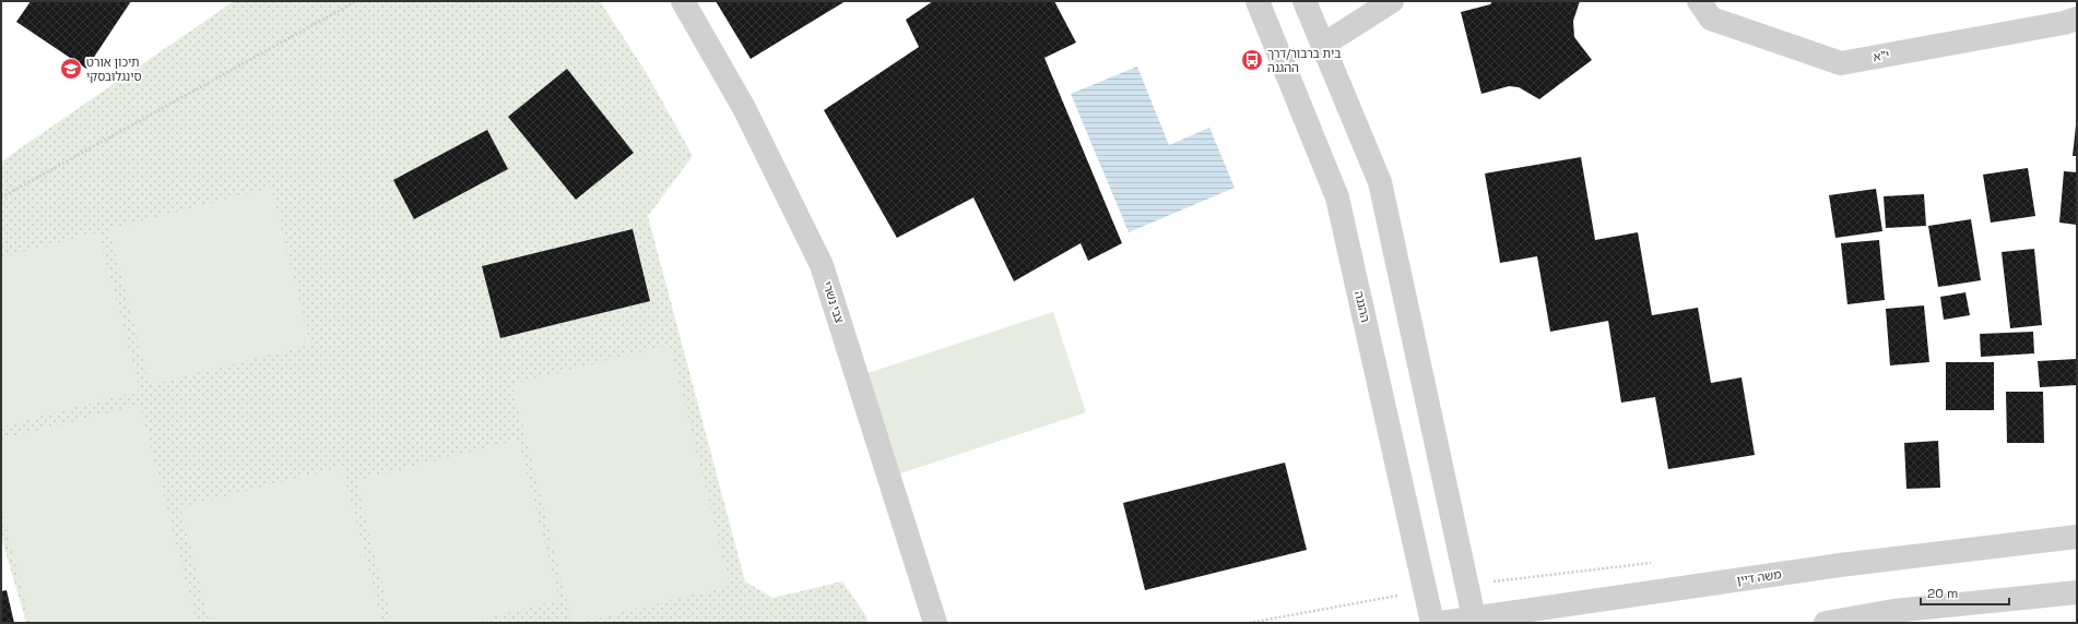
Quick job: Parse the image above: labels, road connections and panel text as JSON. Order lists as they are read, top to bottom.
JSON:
{
  "streets": {
    "street": [
      "י\"א",
      "צבי נשרי",
      "ההגנה",
      "משה דיין"
    ]
  },
  "places": {
    "bus stop": ["בית ברבור/דרך ההגנה"],
    "school or university": ["תיכון אורט סינגלובסקי"]
  },
  "scale_bar": "20 m"
}
